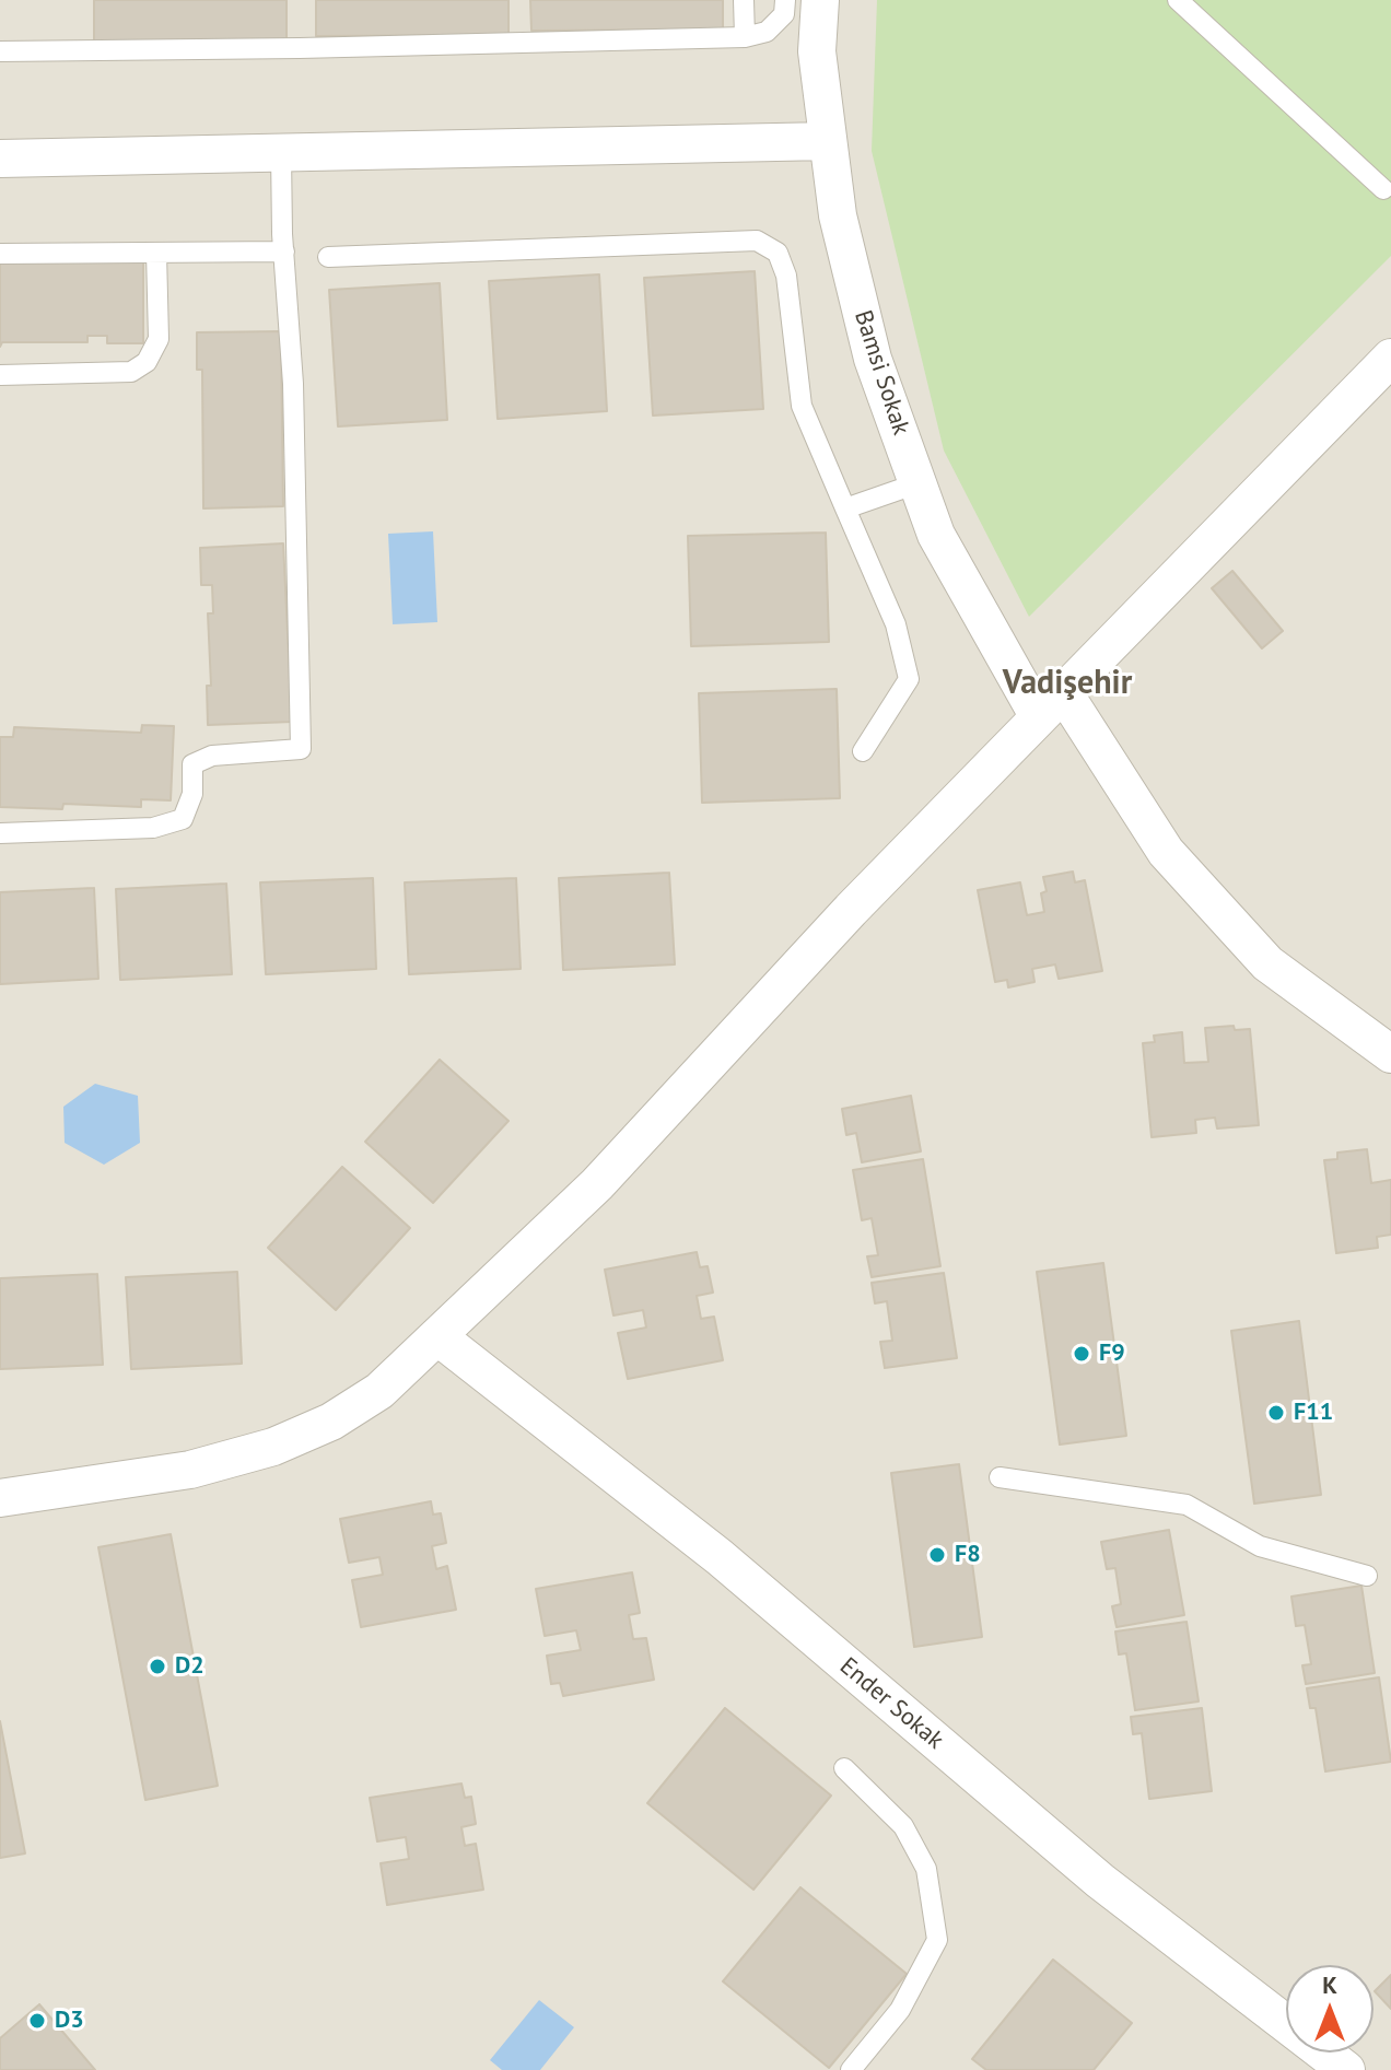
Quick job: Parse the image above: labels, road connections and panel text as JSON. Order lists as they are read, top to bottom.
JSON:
{
  "streets": {
    "street": ["Bamsi Sokak", "Ender Sokak"]
  },
  "districts": ["Vadişehir"],
  "places": [
    "F9",
    "F11",
    "F8",
    "D2",
    "D3"
  ],
  "north": "top"
}
